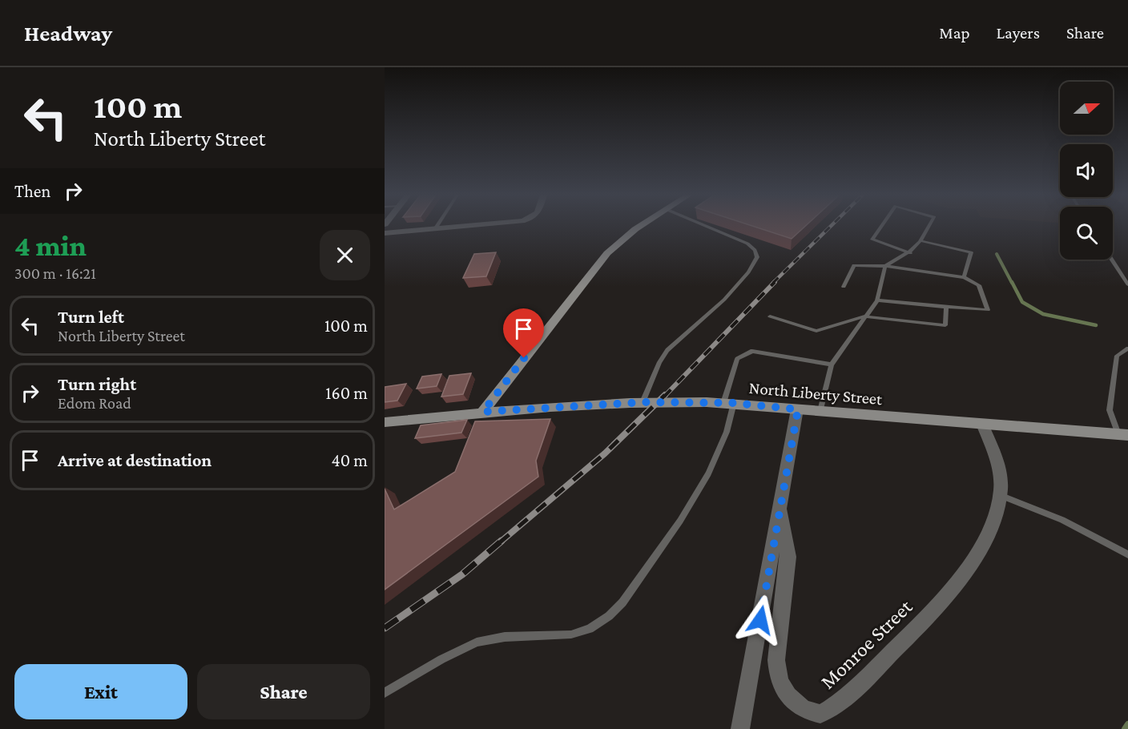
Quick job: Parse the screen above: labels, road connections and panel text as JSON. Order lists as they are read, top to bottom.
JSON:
{
  "streets": {
    "street": ["North Liberty Street", "Monroe Street"]
  },
  "crossings": [
    ["North Liberty Street", "Monroe Street"]
  ],
  "north": "right",
  "page": {
    "header": "Headway",
    "nav": ["Map", "Layers", "Share"],
    "turn": ["100 m", "North Liberty Street"],
    "then": "Then",
    "heading": ["4 min", "300 m · 16:21"],
    "list": [
      {
        "name": "Turn left",
        "note": "North Liberty Street",
        "value": "100 m"
      },
      {
        "name": "Turn right",
        "note": "Edom Road",
        "value": "160 m"
      },
      {
        "name": "Arrive at destination",
        "value": "40 m"
      }
    ],
    "buttons": ["Exit", "Share"]
  }
}
